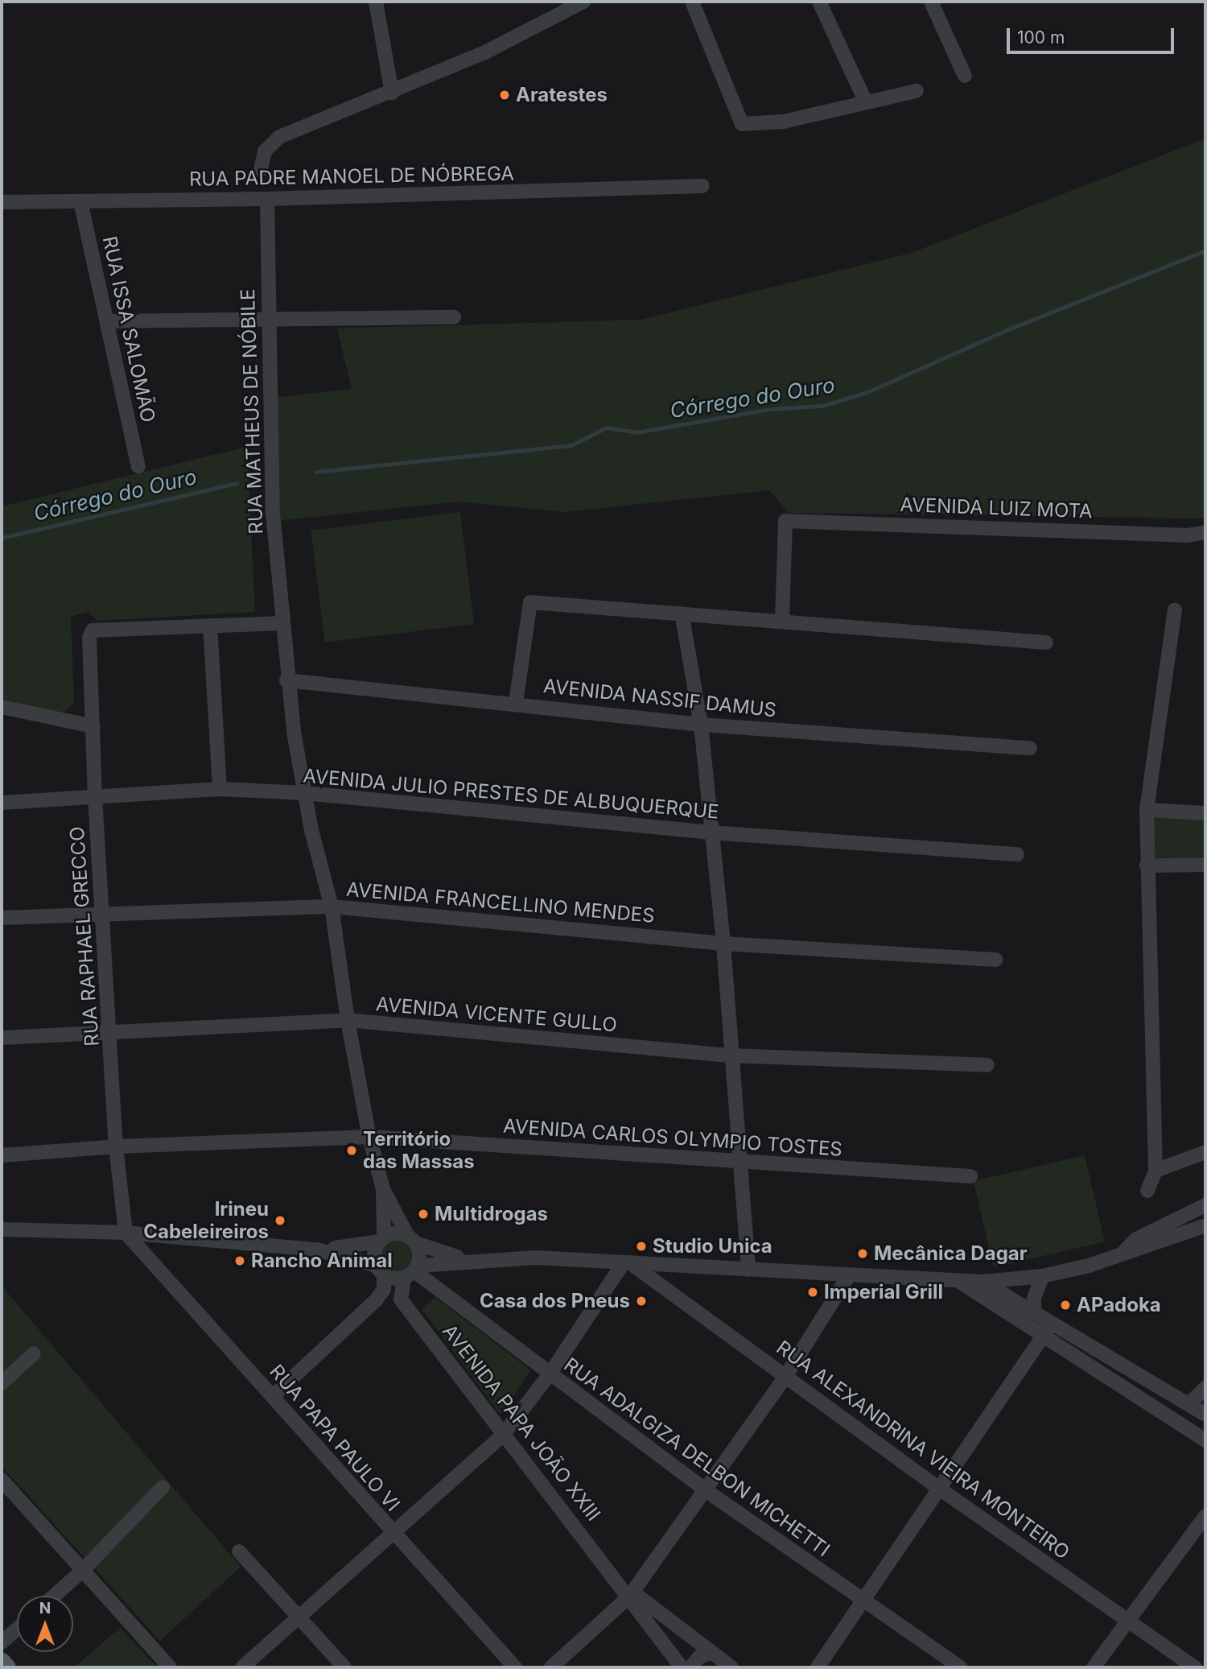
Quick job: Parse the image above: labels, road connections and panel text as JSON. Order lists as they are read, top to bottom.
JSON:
{
  "streets": {
    "street": [
      "RUA PADRE MANOEL DE NÓBREGA",
      "RUA ISSA SALOMÃO",
      "RUA MATHEUS DE NÓBILE",
      "AVENIDA LUIZ MOTA",
      "AVENIDA NASSIF DAMUS",
      "AVENIDA JULIO PRESTES DE ALBUQUERQUE",
      "AVENIDA FRANCELLINO MENDES",
      "RUA RAPHAEL GRECCO",
      "AVENIDA VICENTE GULLO",
      "AVENIDA CARLOS OLYMPIO TOSTES",
      "AVENIDA PAPA JOÃO XXIII",
      "RUA PAPA PAULO VI",
      "RUA ALEXANDRINA VIEIRA MONTEIRO",
      "RUA ADALGIZA DELBON MICHETTI"
    ]
  },
  "crossings": [
    ["RUA PADRE MANOEL DE NÓBREGA", "RUA ISSA SALOMÃO"],
    ["RUA PADRE MANOEL DE NÓBREGA", "RUA MATHEUS DE NÓBILE"],
    ["RUA MATHEUS DE NÓBILE", "AVENIDA NASSIF DAMUS"],
    ["RUA MATHEUS DE NÓBILE", "AVENIDA JULIO PRESTES DE ALBUQUERQUE"],
    ["RUA MATHEUS DE NÓBILE", "AVENIDA FRANCELLINO MENDES"],
    ["RUA MATHEUS DE NÓBILE", "AVENIDA VICENTE GULLO"],
    ["RUA MATHEUS DE NÓBILE", "AVENIDA CARLOS OLYMPIO TOSTES"],
    ["AVENIDA JULIO PRESTES DE ALBUQUERQUE", "RUA RAPHAEL GRECCO"],
    ["AVENIDA FRANCELLINO MENDES", "RUA RAPHAEL GRECCO"],
    ["RUA RAPHAEL GRECCO", "AVENIDA VICENTE GULLO"],
    ["RUA RAPHAEL GRECCO", "AVENIDA CARLOS OLYMPIO TOSTES"],
    ["RUA RAPHAEL GRECCO", "RUA PAPA PAULO VI"],
    ["AVENIDA PAPA JOÃO XXIII", "RUA ADALGIZA DELBON MICHETTI"]
  ],
  "water": ["Córrego do Ouro"],
  "places": [
    "Aratestes",
    "Território das Massas",
    "Multidrogas",
    "Irineu Cabeleireiros",
    "Studio Unica",
    "Mecânica Dagar",
    "Rancho Animal",
    "Imperial Grill",
    "Casa dos Pneus",
    "APadoka"
  ],
  "scale_bar": "100 m",
  "north": "top"
}
